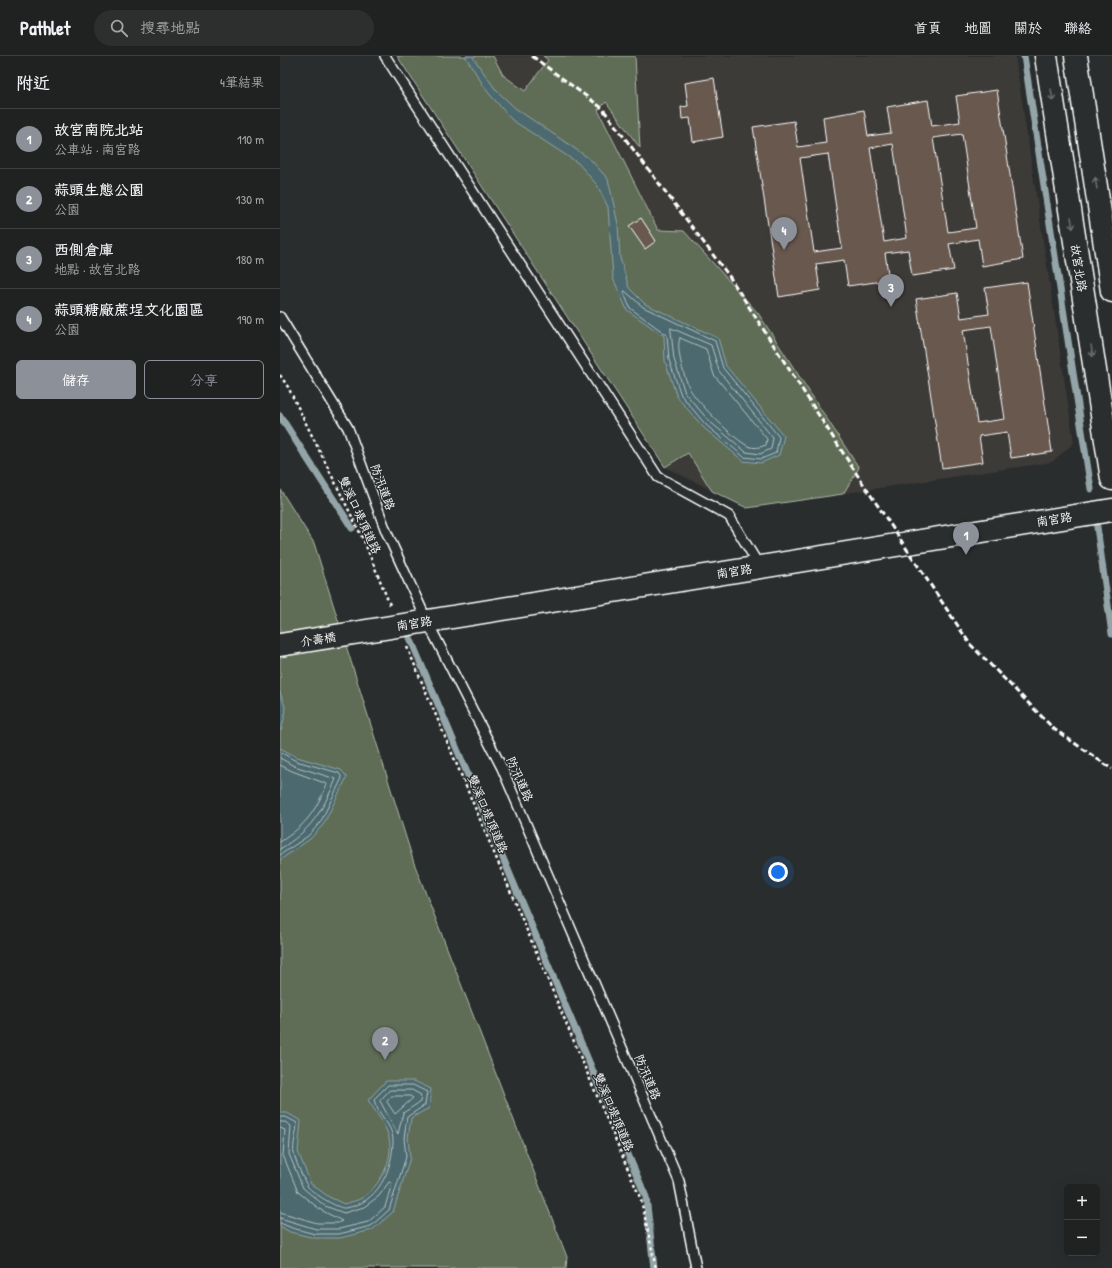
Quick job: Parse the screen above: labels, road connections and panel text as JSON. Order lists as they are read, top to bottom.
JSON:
{
  "streets": {
    "street": ["故宮北路", "南宮路", "介壽橋"],
    "lane": ["防汛道路"],
    "path": ["雙溪口堤頂道路"]
  },
  "crossings": [
    ["防汛道路", "南宮路"],
    ["雙溪口堤頂道路", "南宮路"],
    ["南宮路", "介壽橋"]
  ],
  "page": {
    "header": "Pathlet",
    "search": "搜尋地點",
    "nav": [
      "首頁",
      "地圖",
      "關於",
      "聯絡"
    ],
    "heading": ["附近", "4筆結果"],
    "list": [
      {
        "mark": "1",
        "name": "故宮南院北站",
        "note": "公車站 · 南宮路",
        "value": "110 m"
      },
      {
        "mark": "2",
        "name": "蒜頭生態公園",
        "note": "公園",
        "value": "130 m"
      },
      {
        "mark": "3",
        "name": "西側倉庫",
        "note": "地點 · 故宮北路",
        "value": "180 m"
      },
      {
        "mark": "4",
        "name": "蒜頭糖廠蔗埕文化園區",
        "note": "公園",
        "value": "190 m"
      }
    ],
    "pins": [
      "4",
      "3",
      "1",
      "2"
    ],
    "buttons": ["儲存", "分享"],
    "map_buttons": ["+", "−"]
  }
}
